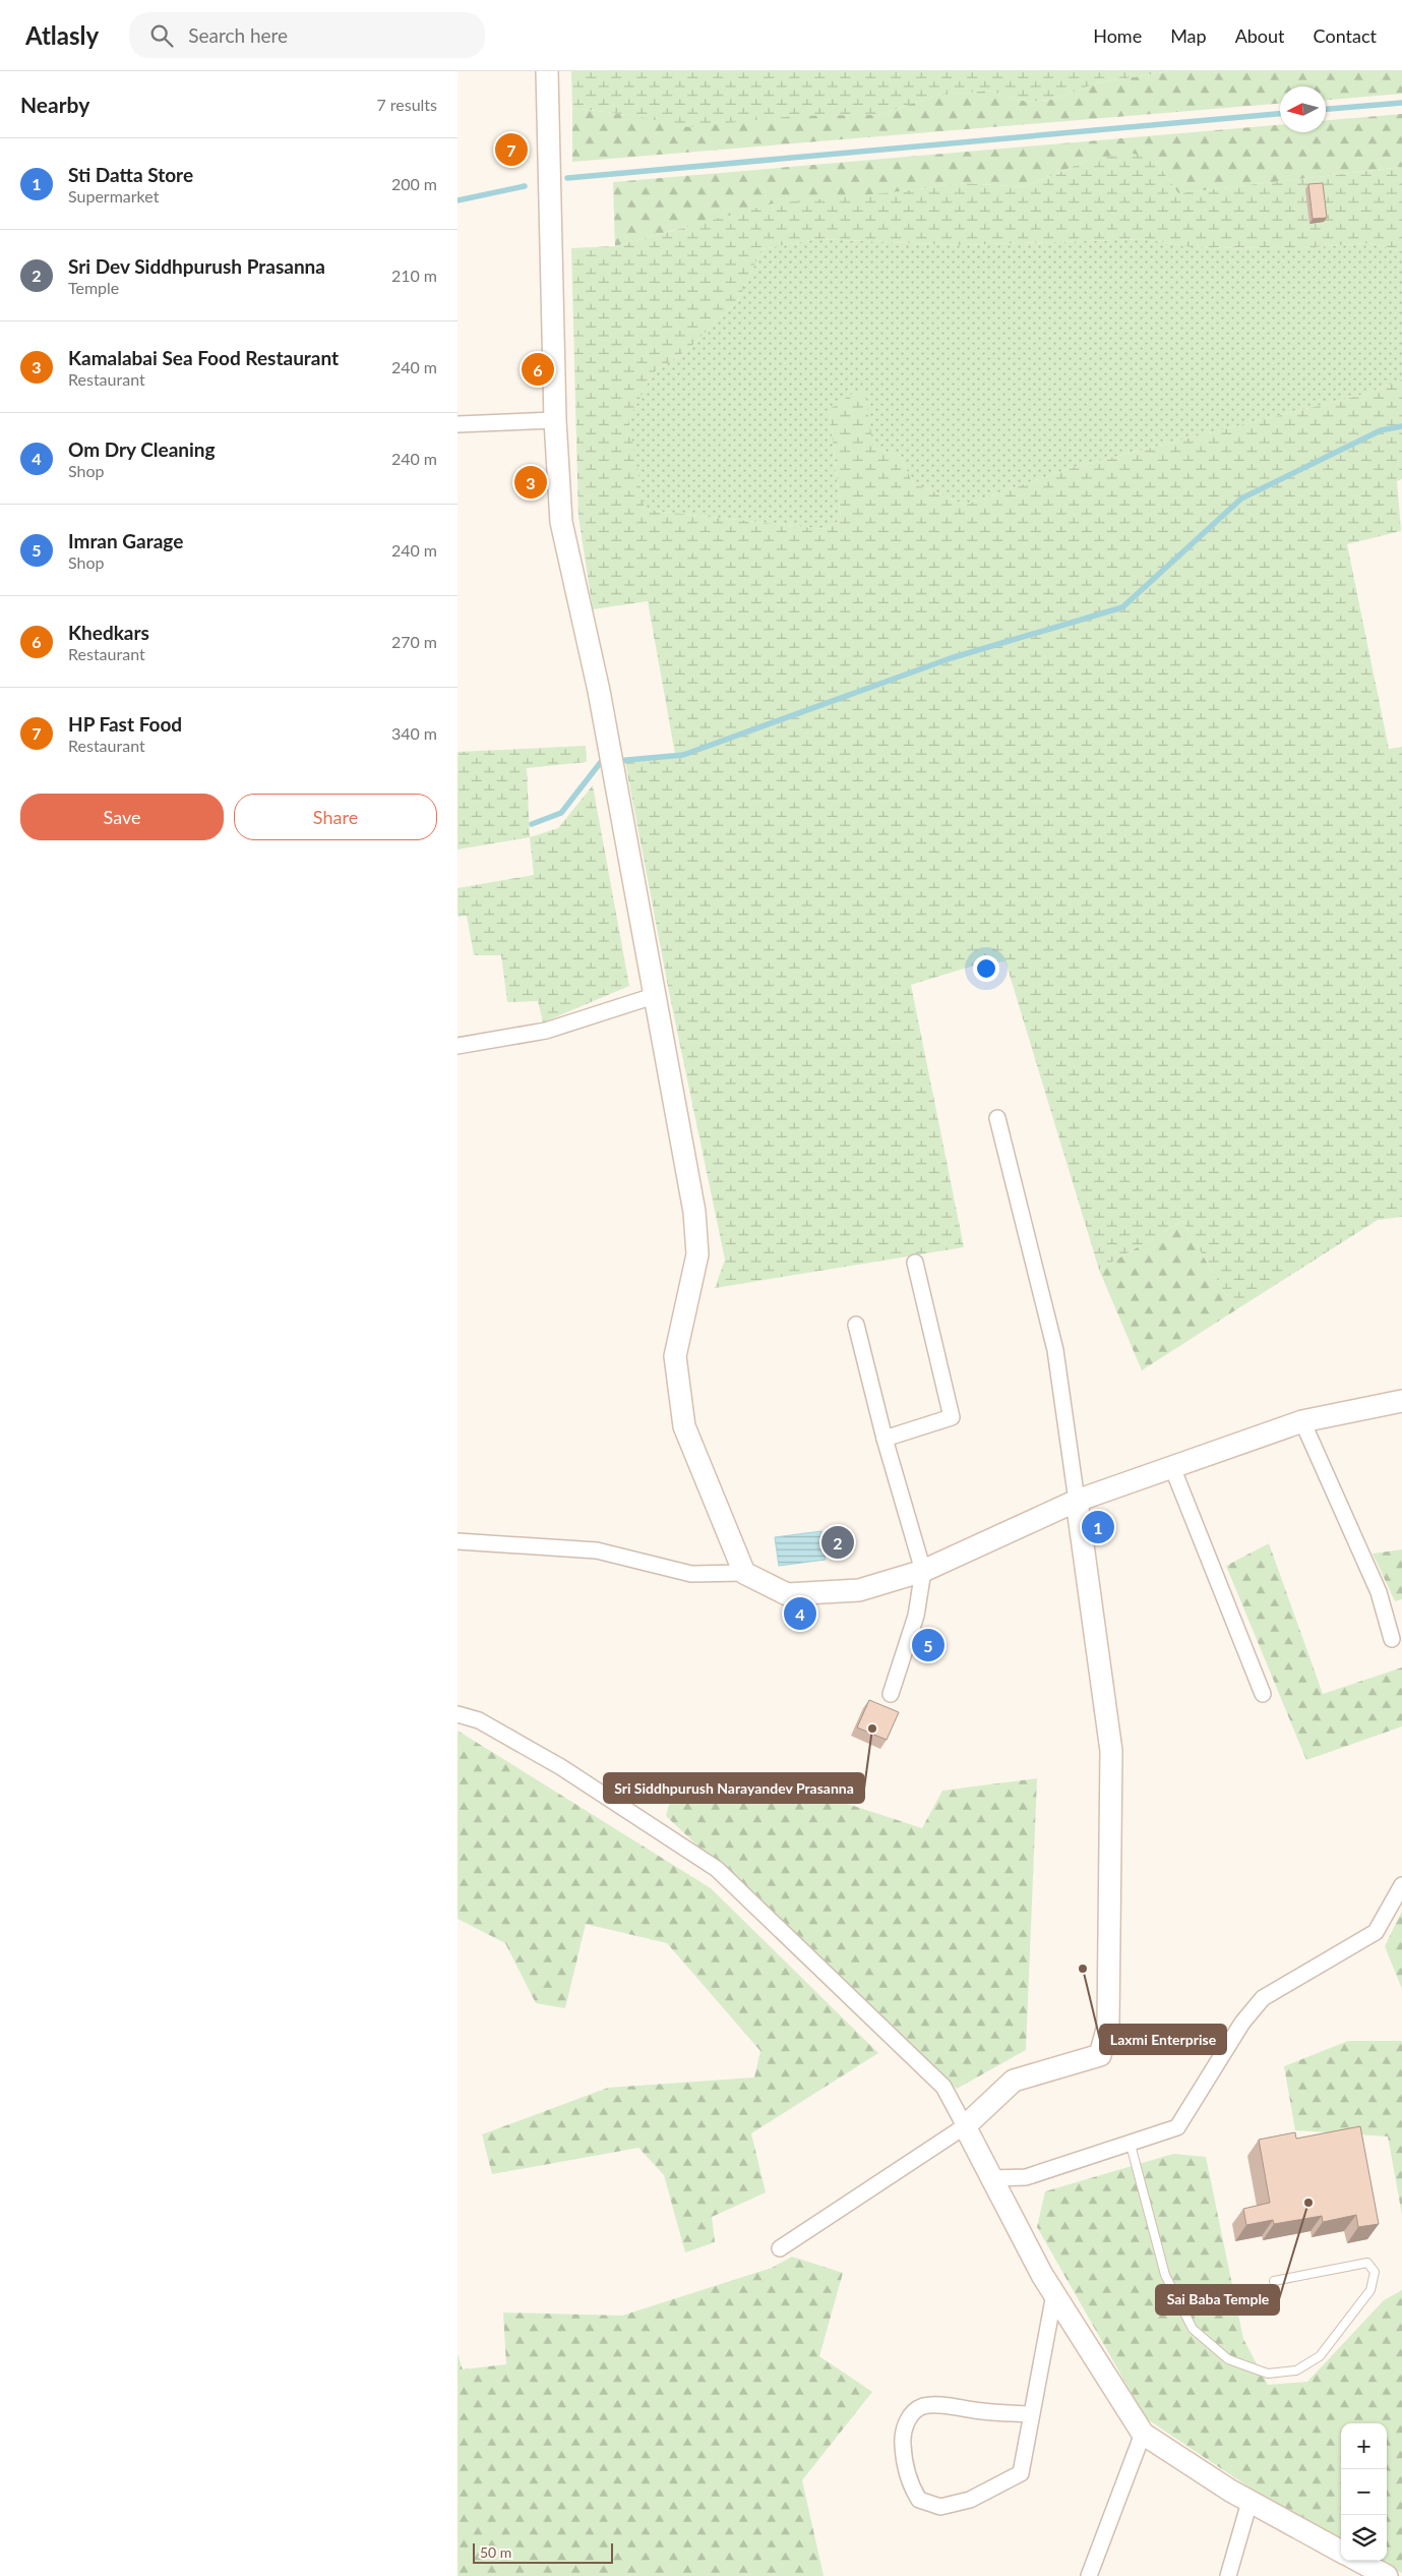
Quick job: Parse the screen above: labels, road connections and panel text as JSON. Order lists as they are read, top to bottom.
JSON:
{
  "places": ["Sri Siddhpurush Narayandev Prasanna", "Laxmi Enterprise", "Sai Baba Temple"],
  "scale_bar": "50 m",
  "north": "left",
  "page": {
    "header": "Atlasly",
    "search": "Search here",
    "nav": [
      "Home",
      "Map",
      "About",
      "Contact"
    ],
    "heading": ["Nearby", "7 results"],
    "pins": [
      "7",
      "6",
      "3",
      "1",
      "2",
      "4",
      "5"
    ],
    "list": [
      {
        "mark": "1",
        "name": "Sti Datta Store",
        "note": "Supermarket",
        "value": "200 m"
      },
      {
        "mark": "2",
        "name": "Sri Dev Siddhpurush Prasanna",
        "note": "Temple",
        "value": "210 m"
      },
      {
        "mark": "3",
        "name": "Kamalabai Sea Food Restaurant",
        "note": "Restaurant",
        "value": "240 m"
      },
      {
        "mark": "4",
        "name": "Om Dry Cleaning",
        "note": "Shop",
        "value": "240 m"
      },
      {
        "mark": "5",
        "name": "Imran Garage",
        "note": "Shop",
        "value": "240 m"
      },
      {
        "mark": "6",
        "name": "Khedkars",
        "note": "Restaurant",
        "value": "270 m"
      },
      {
        "mark": "7",
        "name": "HP Fast Food",
        "note": "Restaurant",
        "value": "340 m"
      }
    ],
    "buttons": ["Save", "Share"],
    "map_buttons": ["+", "−"],
    "scale": "50 m"
  }
}
